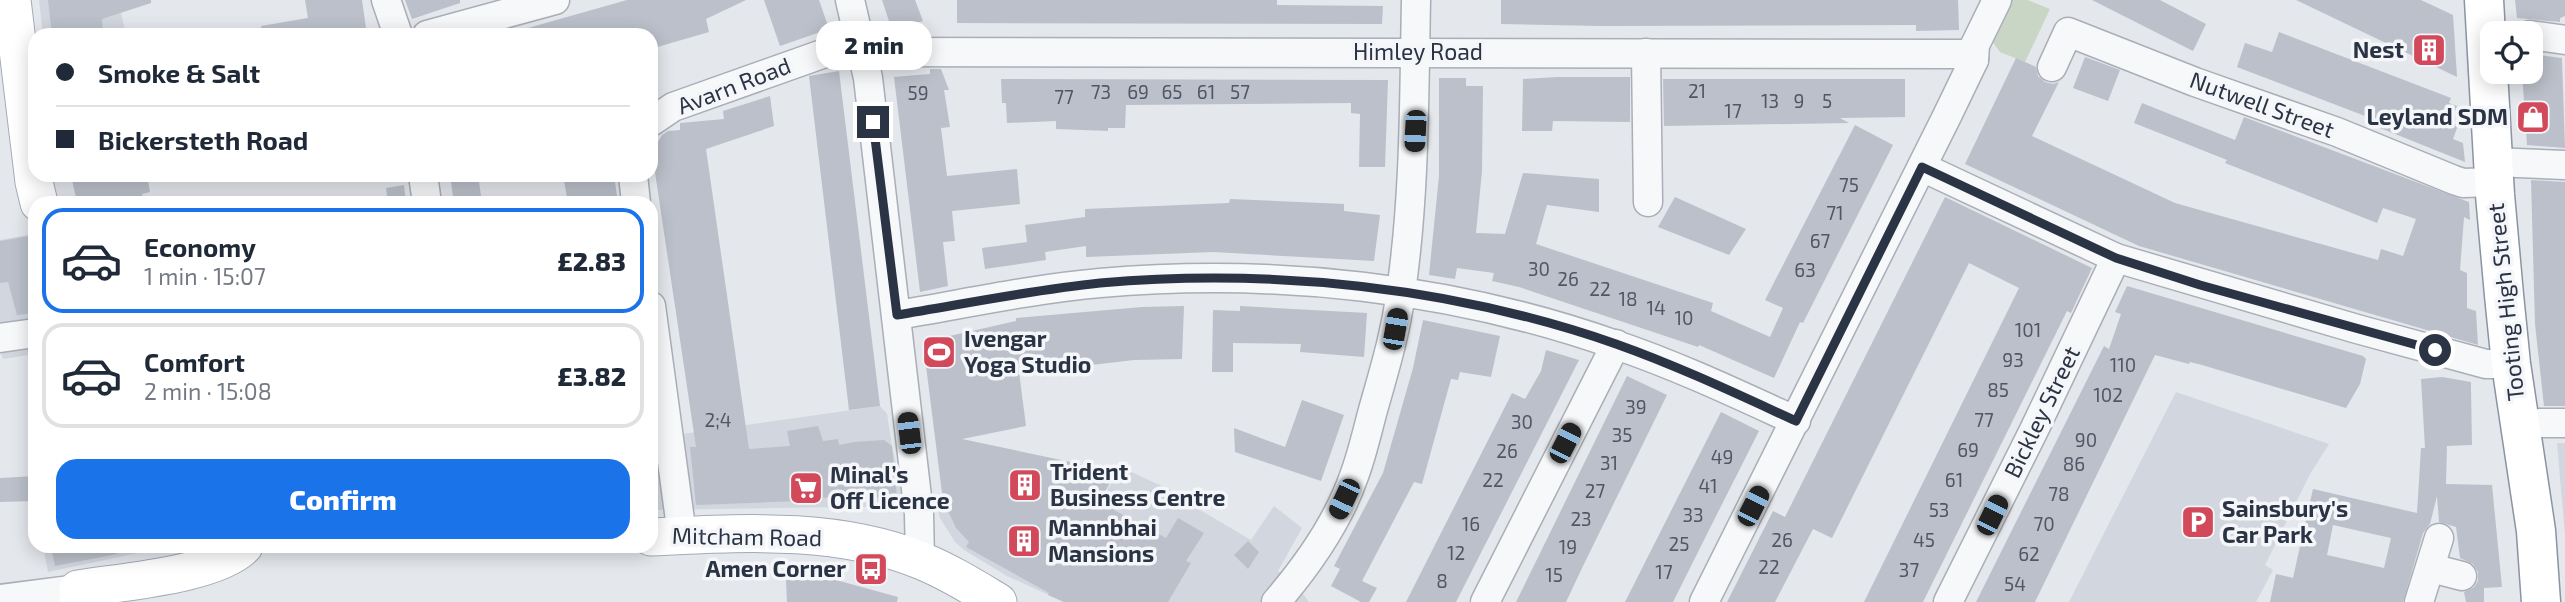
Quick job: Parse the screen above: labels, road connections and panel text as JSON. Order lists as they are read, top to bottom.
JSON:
{
  "streets": {
    "highway": ["Tooting High Street"],
    "main road": ["Mitcham Road"],
    "street": [
      "Himley Road",
      "Avarn Road",
      "Nutwell Street",
      "Bickley Street"
    ]
  },
  "crossings": [
    ["Himley Road", "Avarn Road"],
    ["Nutwell Street", "Tooting High Street"]
  ],
  "places": {
    "building": ["Nest", "Trident Business Centre", "Mannbhai Mansions"],
    "shop": ["Leyland SDM"],
    "sports": ["Ivengar Yoga Studio"],
    "supermarket": ["Minal’s Off Licence"],
    "parking": ["Sainsbury's Car Park"],
    "bus stop": ["Amen Corner"]
  },
  "house_numbers": [
    "21",
    "73",
    "69",
    "65",
    "61",
    "57",
    "59",
    "77",
    "13",
    "9",
    "5",
    "17",
    "75",
    "71",
    "67",
    "30",
    "63",
    "26",
    "22",
    "18",
    "14",
    "10",
    "101",
    "93",
    "110",
    "85",
    "102",
    "39",
    "2;4",
    "77",
    "30",
    "35",
    "90",
    "69",
    "26",
    "49",
    "31",
    "86",
    "22",
    "61",
    "41",
    "27",
    "78",
    "53",
    "33",
    "23",
    "16",
    "70",
    "26",
    "45",
    "25",
    "19",
    "12",
    "62",
    "22",
    "37",
    "17",
    "15",
    "8",
    "54"
  ],
  "page": {
    "bubble": "2 min",
    "banner": ["Smoke & Salt", "Bickersteth Road"],
    "list": [
      {
        "name": "Economy",
        "note": "1 min · 15:07",
        "value": "£2.83"
      },
      {
        "name": "Comfort",
        "note": "2 min · 15:08",
        "value": "£3.82"
      }
    ],
    "buttons": "Confirm"
  }
}
